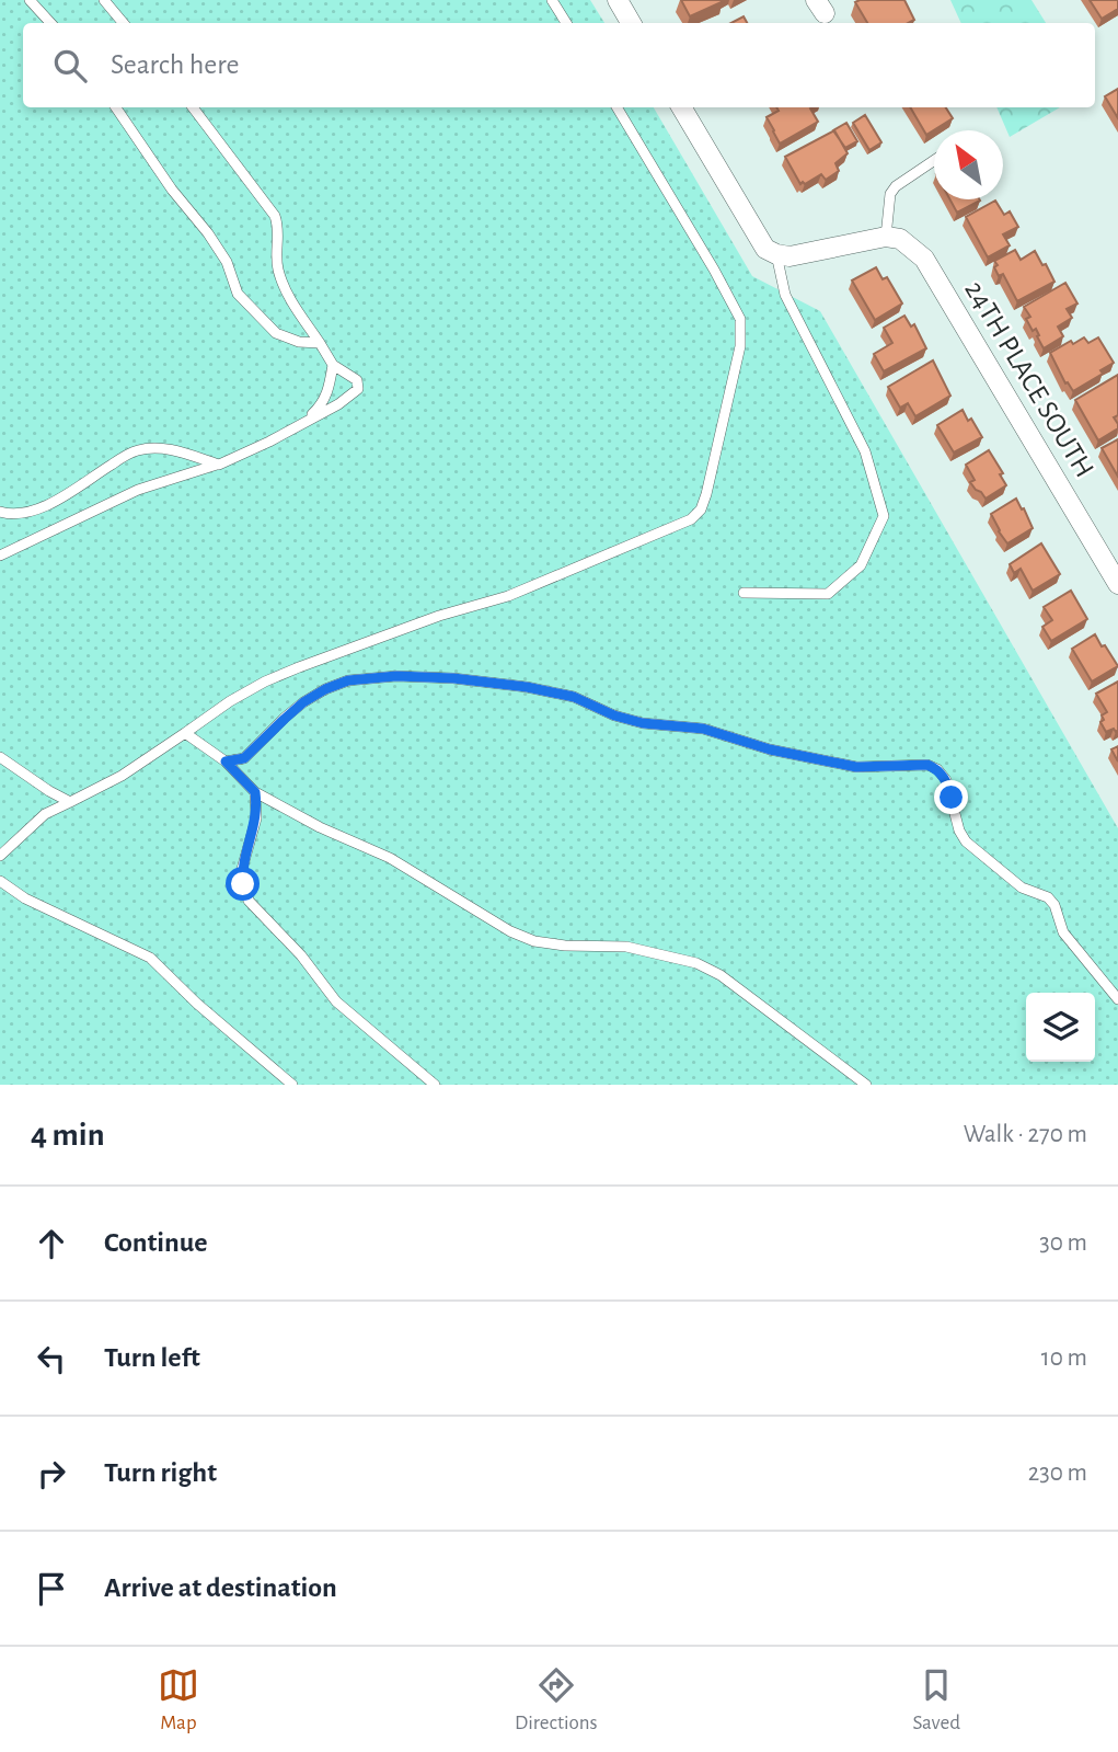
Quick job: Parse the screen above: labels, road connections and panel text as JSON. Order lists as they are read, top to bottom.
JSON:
{
  "streets": {
    "street": ["24TH PLACE SOUTH"]
  },
  "north": "top left",
  "page": {
    "search": "Search here",
    "heading": ["4 min", "Walk · 270 m"],
    "list": [
      ["Continue", "30 m"],
      ["Turn left", "10 m"],
      ["Turn right", "230 m"],
      "Arrive at destination"
    ],
    "nav": ["Map", "Directions", "Saved"]
  }
}
